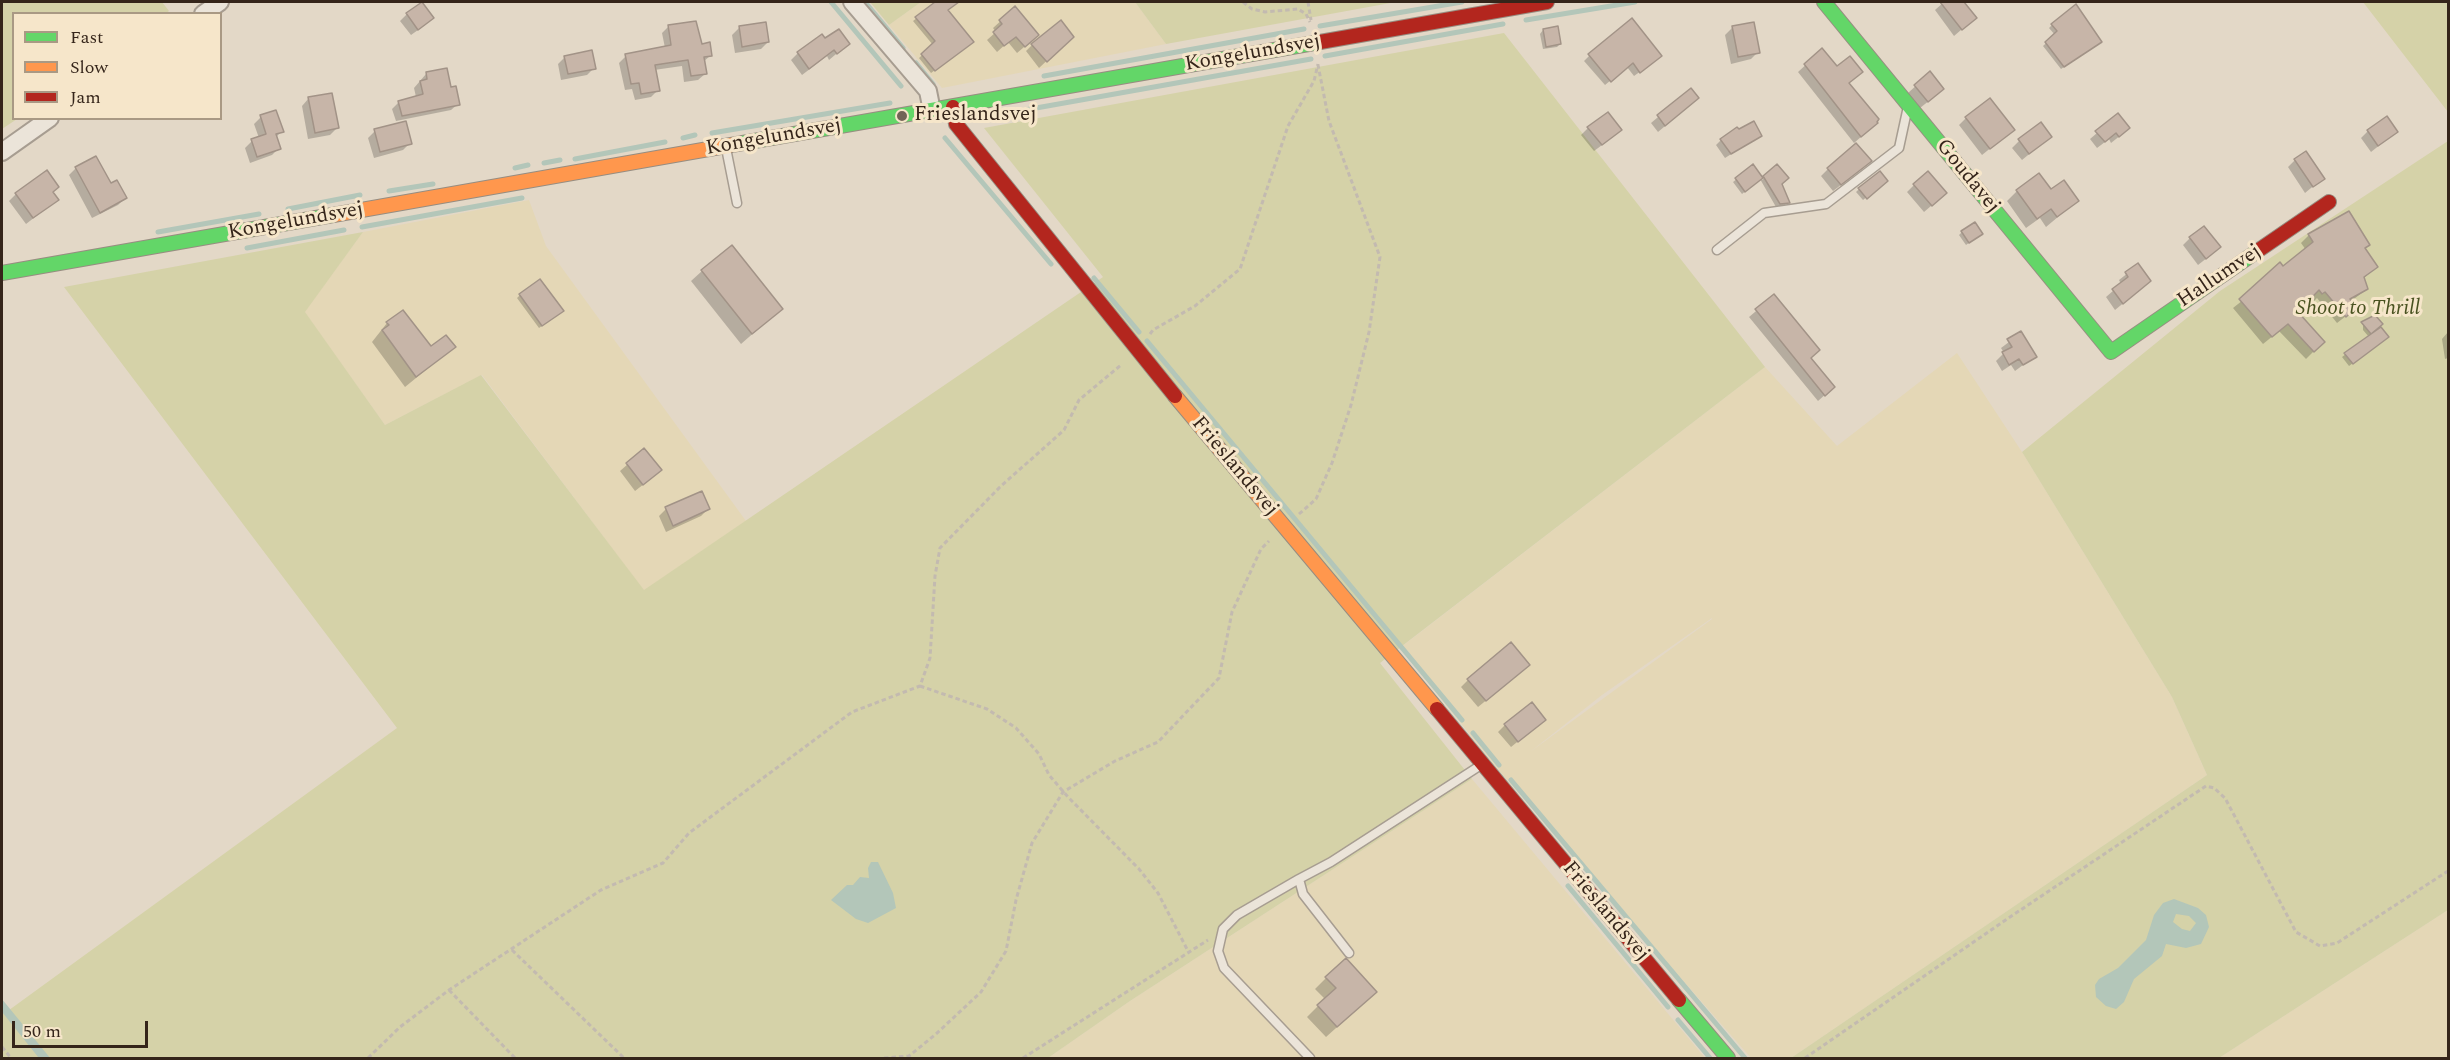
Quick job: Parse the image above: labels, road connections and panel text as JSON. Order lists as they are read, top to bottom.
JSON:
{
  "streets": {
    "street": [
      "Kongelundsvej",
      "Goudavej",
      "Hallumvej",
      "Frieslandsvej"
    ]
  },
  "crossings": [
    ["Kongelundsvej", "Frieslandsvej"],
    ["Goudavej", "Hallumvej"]
  ],
  "parks": ["Shoot to Thrill"],
  "places": ["Frieslandsvej"],
  "legend": ["Fast", "Slow", "Jam"],
  "scale_bar": "50 m"
}
